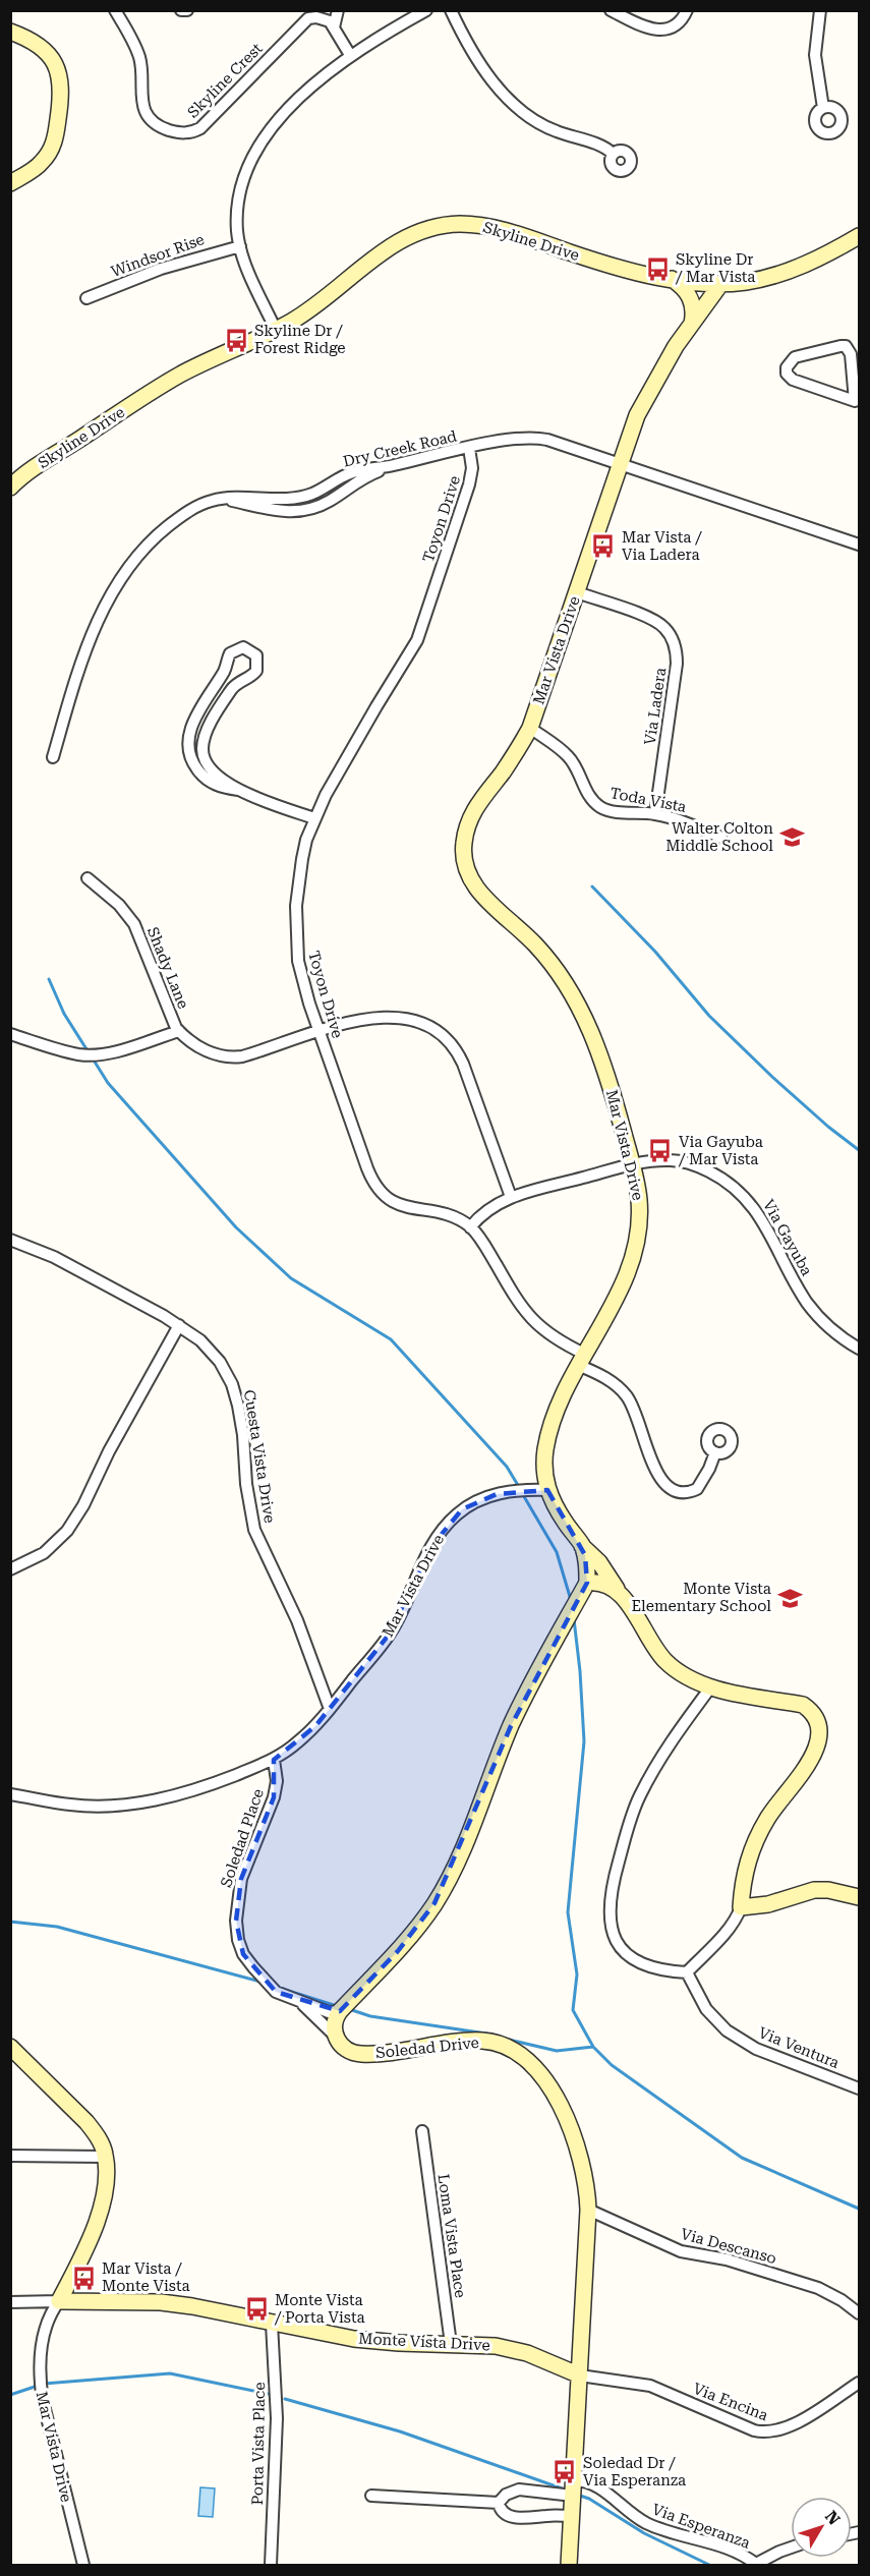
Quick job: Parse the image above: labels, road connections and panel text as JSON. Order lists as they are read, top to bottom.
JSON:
{
  "streets": {
    "street": [
      "Skyline Crest",
      "Skyline Drive",
      "Windsor Rise",
      "Dry Creek Road",
      "Toyon Drive",
      "Mar Vista Drive",
      "Via Ladera",
      "Toda Vista",
      "Shady Lane",
      "Via Gayuba",
      "Cuesta Vista Drive",
      "Soledad Place",
      "Soledad Drive",
      "Via Ventura",
      "Loma Vista Place",
      "Via Descanso",
      "Monte Vista Drive",
      "Via Encina",
      "Porta Vista Place",
      "Via Esperanza"
    ]
  },
  "crossings": [
    ["Skyline Drive", "Mar Vista Drive"],
    ["Dry Creek Road", "Toyon Drive"],
    ["Dry Creek Road", "Mar Vista Drive"],
    ["Toyon Drive", "Mar Vista Drive"],
    ["Toyon Drive", "Shady Lane"],
    ["Toyon Drive", "Via Gayuba"],
    ["Mar Vista Drive", "Via Ladera"],
    ["Mar Vista Drive", "Toda Vista"],
    ["Mar Vista Drive", "Via Gayuba"],
    ["Mar Vista Drive", "Cuesta Vista Drive"],
    ["Mar Vista Drive", "Soledad Place"],
    ["Mar Vista Drive", "Monte Vista Drive"],
    ["Via Ladera", "Toda Vista"],
    ["Shady Lane", "Via Gayuba"],
    ["Soledad Drive", "Via Descanso"],
    ["Soledad Drive", "Monte Vista Drive"],
    ["Soledad Drive", "Via Encina"],
    ["Soledad Drive", "Via Esperanza"],
    ["Loma Vista Place", "Monte Vista Drive"],
    ["Monte Vista Drive", "Via Encina"],
    ["Monte Vista Drive", "Porta Vista Place"]
  ],
  "places": {
    "bus stop": [
      "Skyline Dr / Mar Vista",
      "Skyline Dr / Forest Ridge",
      "Mar Vista / Via Ladera",
      "Via Gayuba / Mar Vista",
      "Mar Vista / Monte Vista",
      "Monte Vista / Porta Vista",
      "Soledad Dr / Via Esperanza"
    ],
    "school or university": ["Walter Colton Middle School", "Monte Vista Elementary School"]
  },
  "north": "top right"
}
